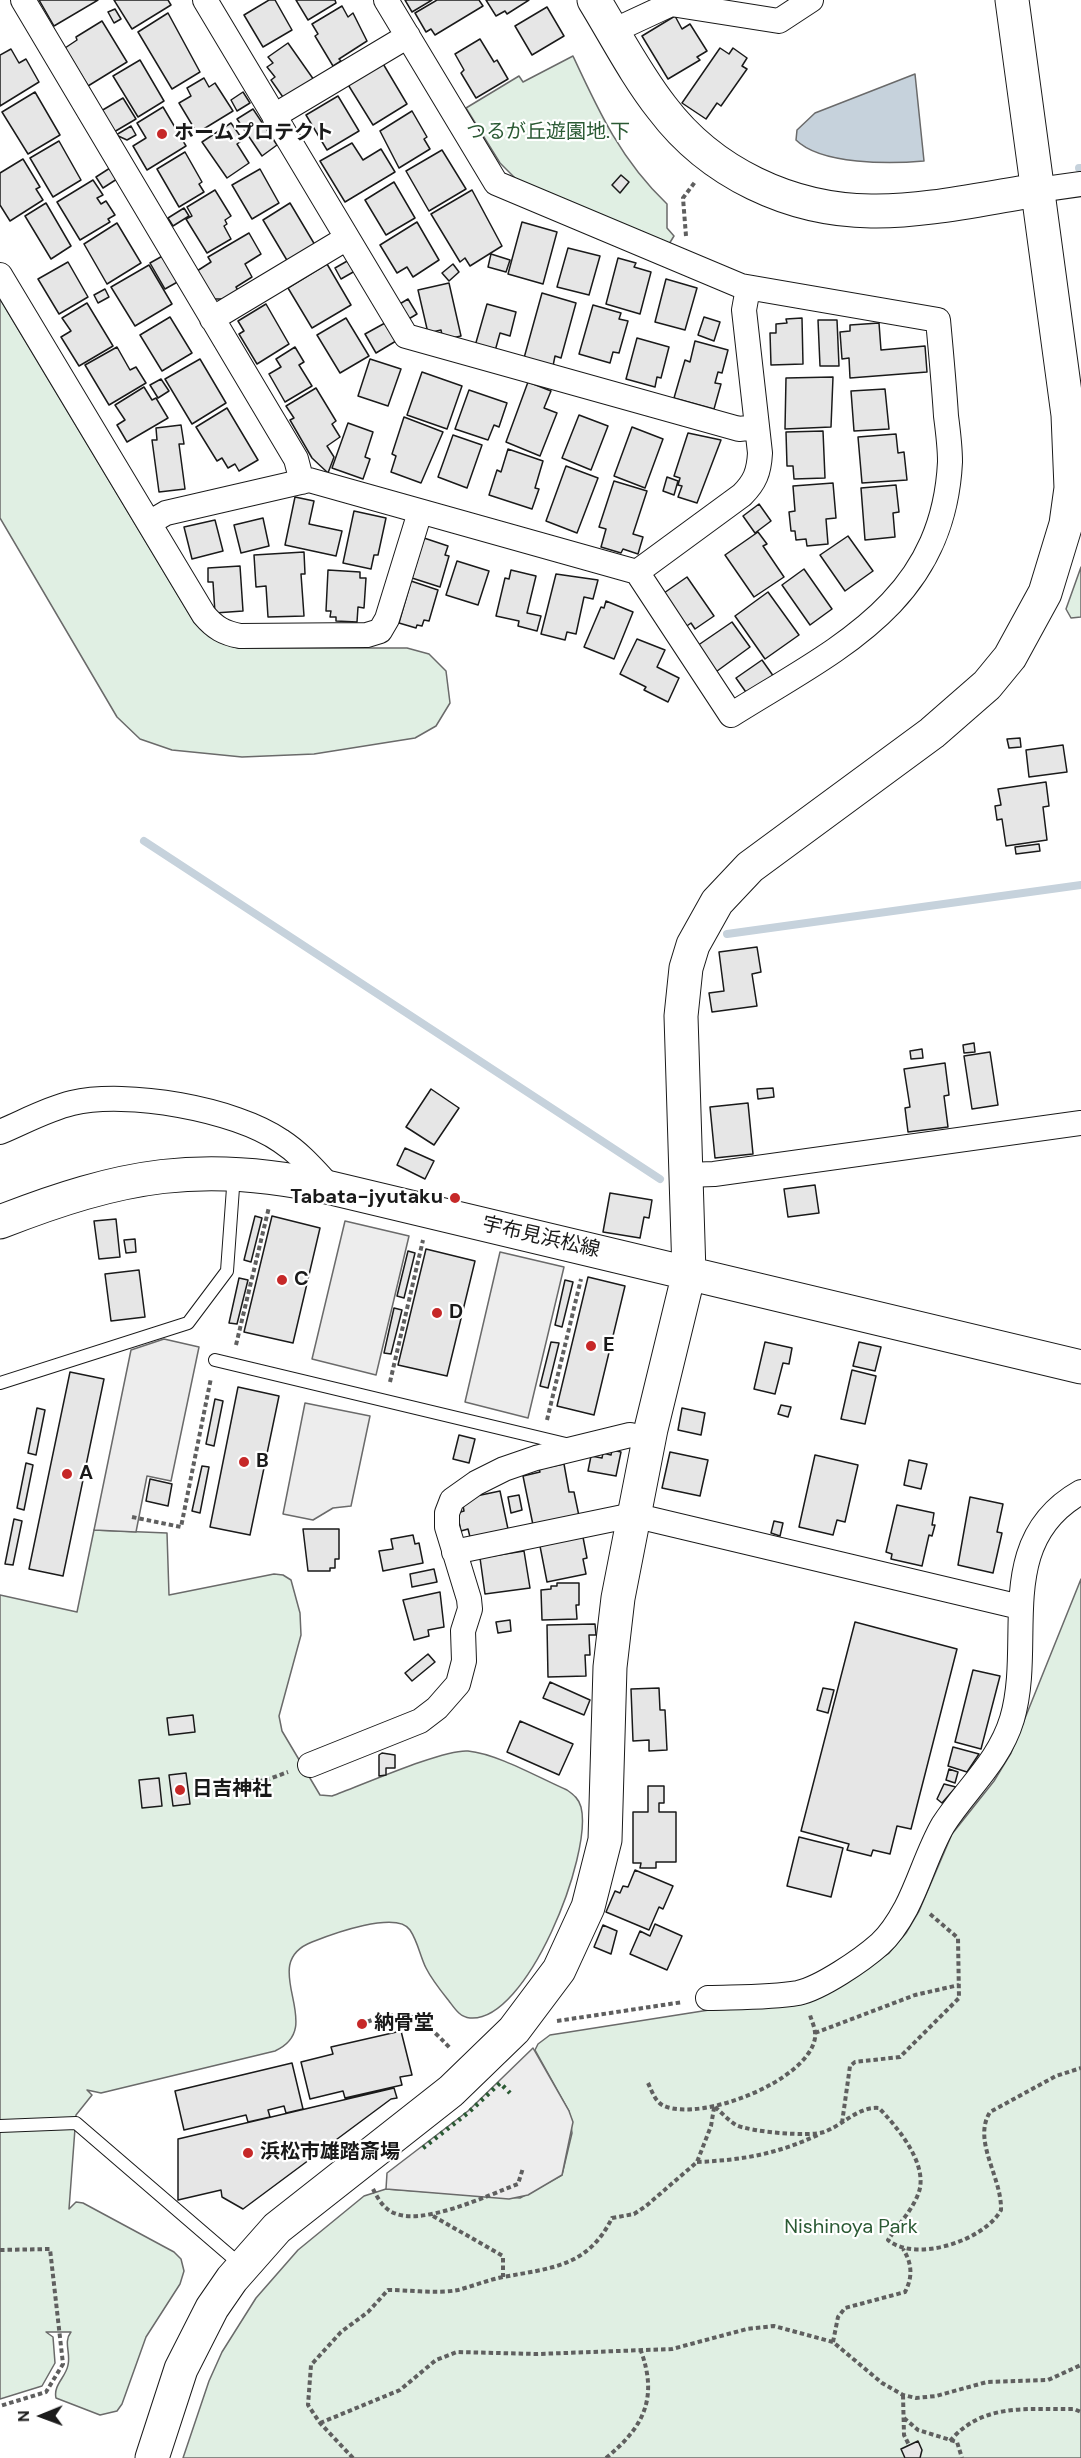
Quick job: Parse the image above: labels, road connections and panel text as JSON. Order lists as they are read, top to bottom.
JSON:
{
  "streets": {
    "street": ["宇布見浜松線"]
  },
  "parks": ["つるが丘遊園地.下", "Nishinoya Park"],
  "places": [
    "ホームプロテクト",
    "Tabata-jyutaku",
    "C",
    "D",
    "E",
    "B",
    "A",
    "日吉神社",
    "納骨堂",
    "浜松市雄踏斎場"
  ],
  "north": "left"
}
